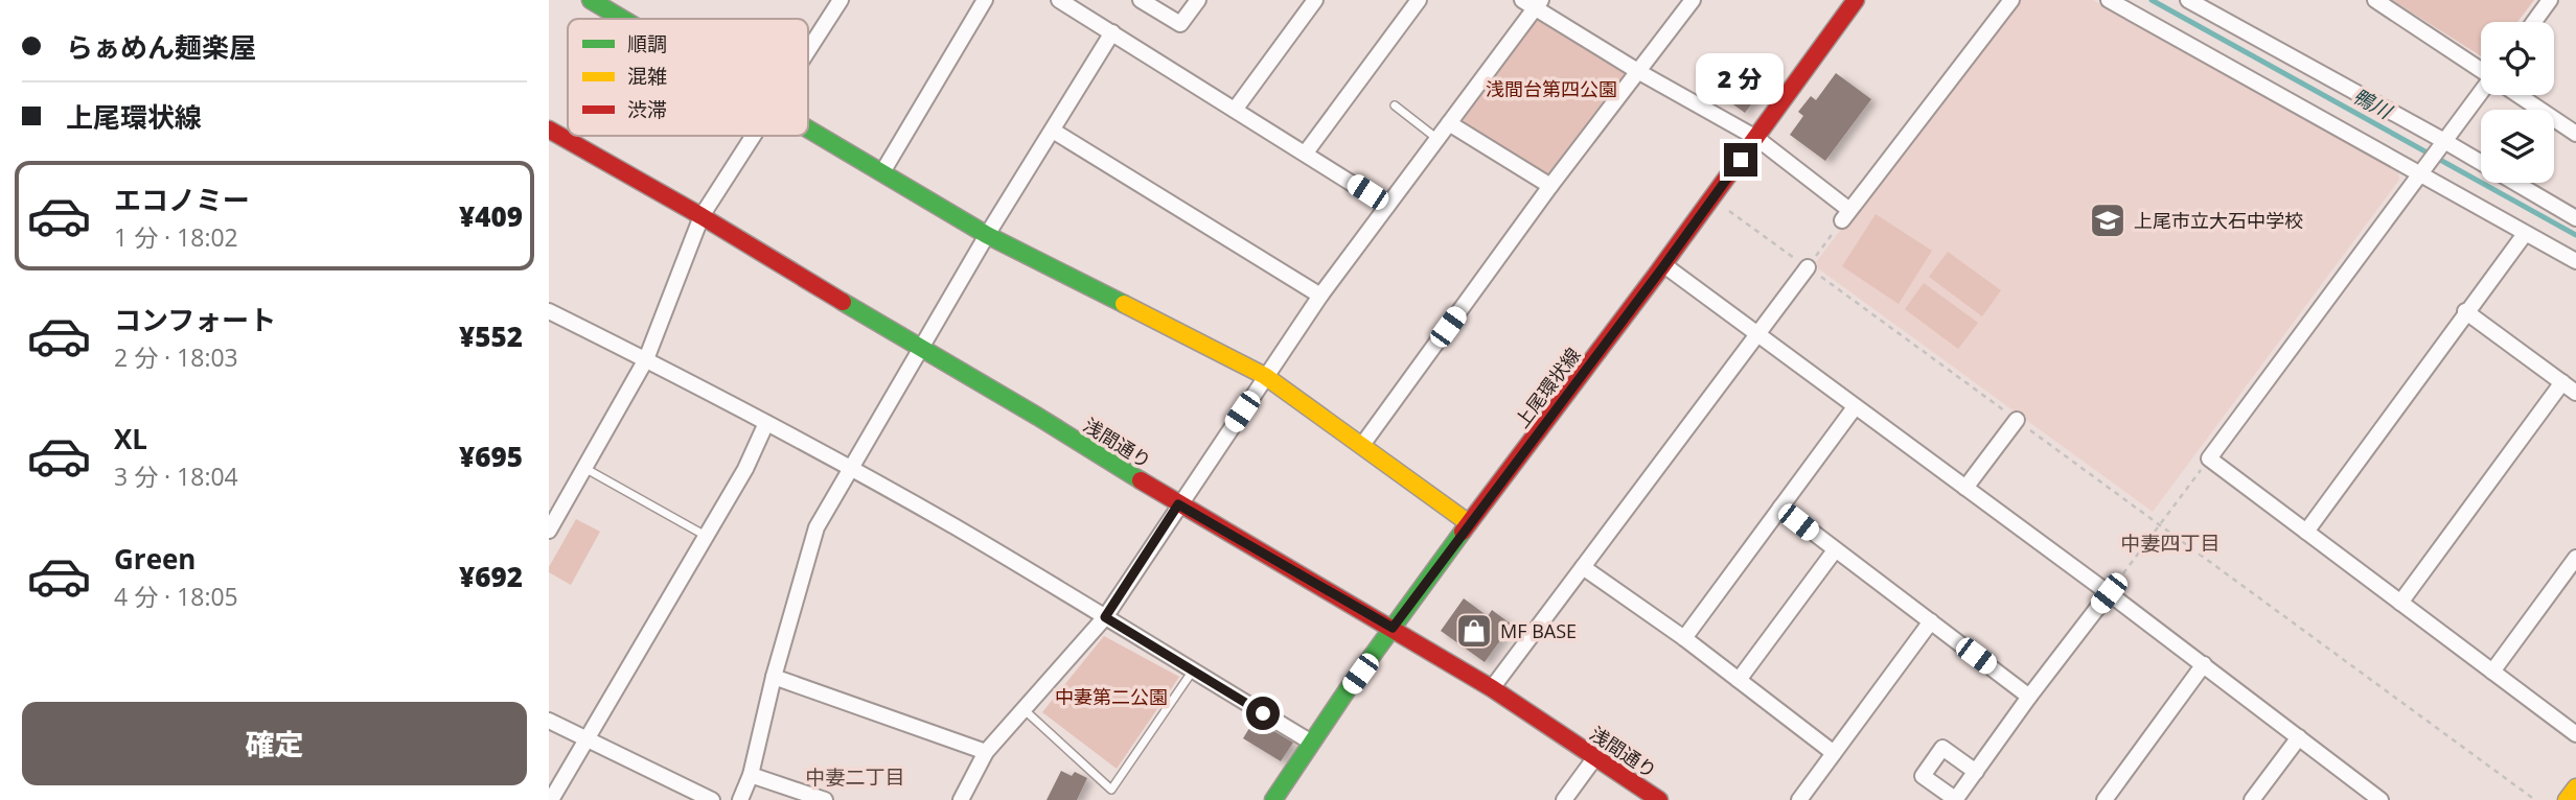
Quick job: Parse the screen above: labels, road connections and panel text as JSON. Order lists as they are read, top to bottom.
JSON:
{
  "streets": {
    "street": ["上尾環状線", "浅間通り"]
  },
  "crossings": [
    ["上尾環状線", "浅間通り"]
  ],
  "districts": ["中妻四丁目", "中妻二丁目"],
  "water": ["鴨川"],
  "parks": ["浅間台第四公園", "中妻第二公園"],
  "places": {
    "school or university": ["上尾市立大石中学校"],
    "shop": ["MF BASE"]
  },
  "legend": ["順調", "混雑", "渋滞"],
  "page": {
    "banner": ["らぁめん麺楽屋", "上尾環状線"],
    "bubble": "2 分",
    "list": [
      {
        "name": "エコノミー",
        "note": "1 分 · 18:02",
        "value": "¥409"
      },
      {
        "name": "コンフォート",
        "note": "2 分 · 18:03",
        "value": "¥552"
      },
      {
        "name": "XL",
        "note": "3 分 · 18:04",
        "value": "¥695"
      },
      {
        "name": "Green",
        "note": "4 分 · 18:05",
        "value": "¥692"
      }
    ],
    "buttons": "確定"
  }
}
